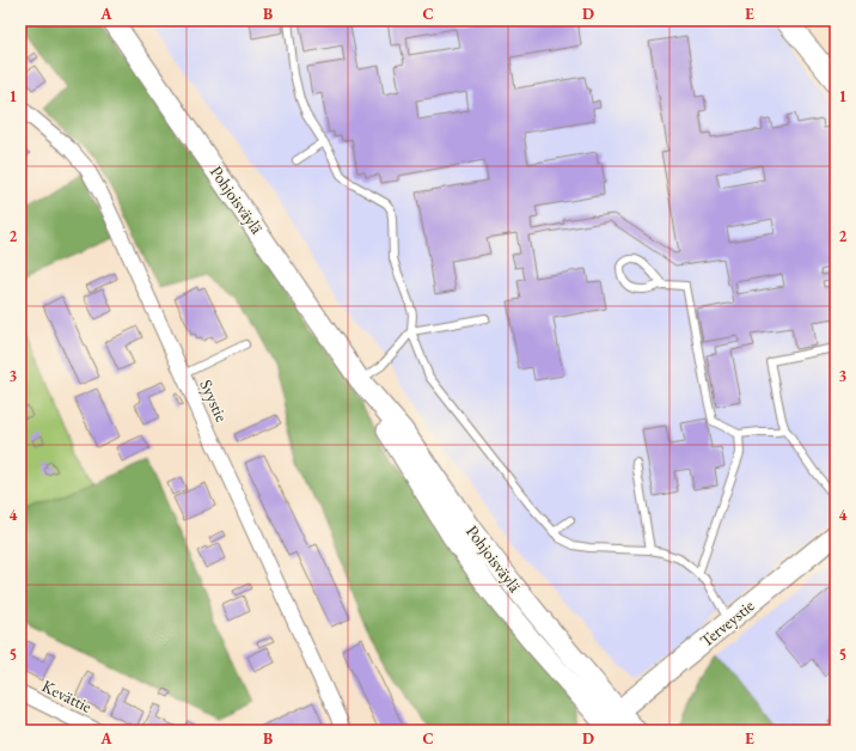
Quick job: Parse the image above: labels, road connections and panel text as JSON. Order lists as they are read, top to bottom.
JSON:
{
  "streets": {
    "main road": ["Pohjoisväylä", "Terveystie"],
    "street": ["Syystie", "Kevättie"]
  },
  "crossings": [
    ["Pohjoisväylä", "Terveystie"]
  ],
  "grid": {
    "columns": [
      "A",
      "B",
      "C",
      "D",
      "E"
    ],
    "rows": [
      "1",
      "2",
      "3",
      "4",
      "5"
    ]
  }
}
